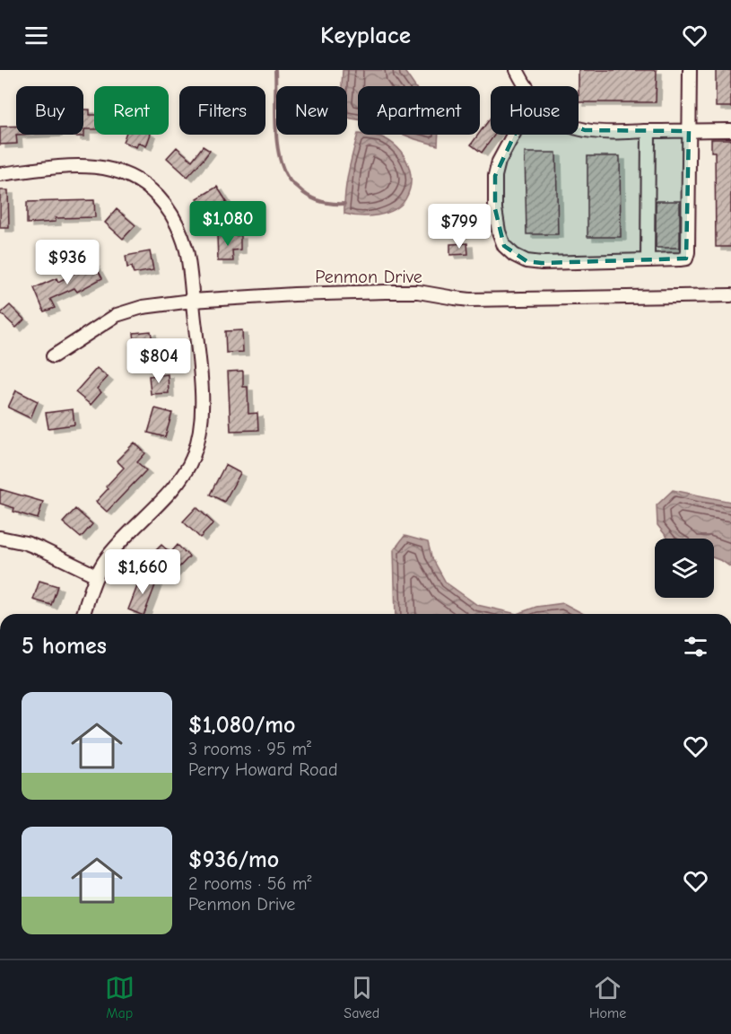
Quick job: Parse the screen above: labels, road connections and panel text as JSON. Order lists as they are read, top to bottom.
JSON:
{
  "streets": {
    "street": ["Penmon Drive"]
  },
  "page": {
    "header": "Keyplace",
    "chip": [
      "Buy",
      "Rent",
      "Filters",
      "New",
      "Apartment",
      "House"
    ],
    "price": [
      "$1,080",
      "$799",
      "$936",
      "$804",
      "$1,660"
    ],
    "heading": "5 homes",
    "list": [
      {
        "name": "$1,080/mo",
        "note": "3 rooms · 95 m² · Perry Howard Road"
      },
      {
        "name": "$936/mo",
        "note": "2 rooms · 56 m² · Penmon Drive"
      }
    ],
    "tabs": ["Map", "Saved", "Home"]
  }
}
